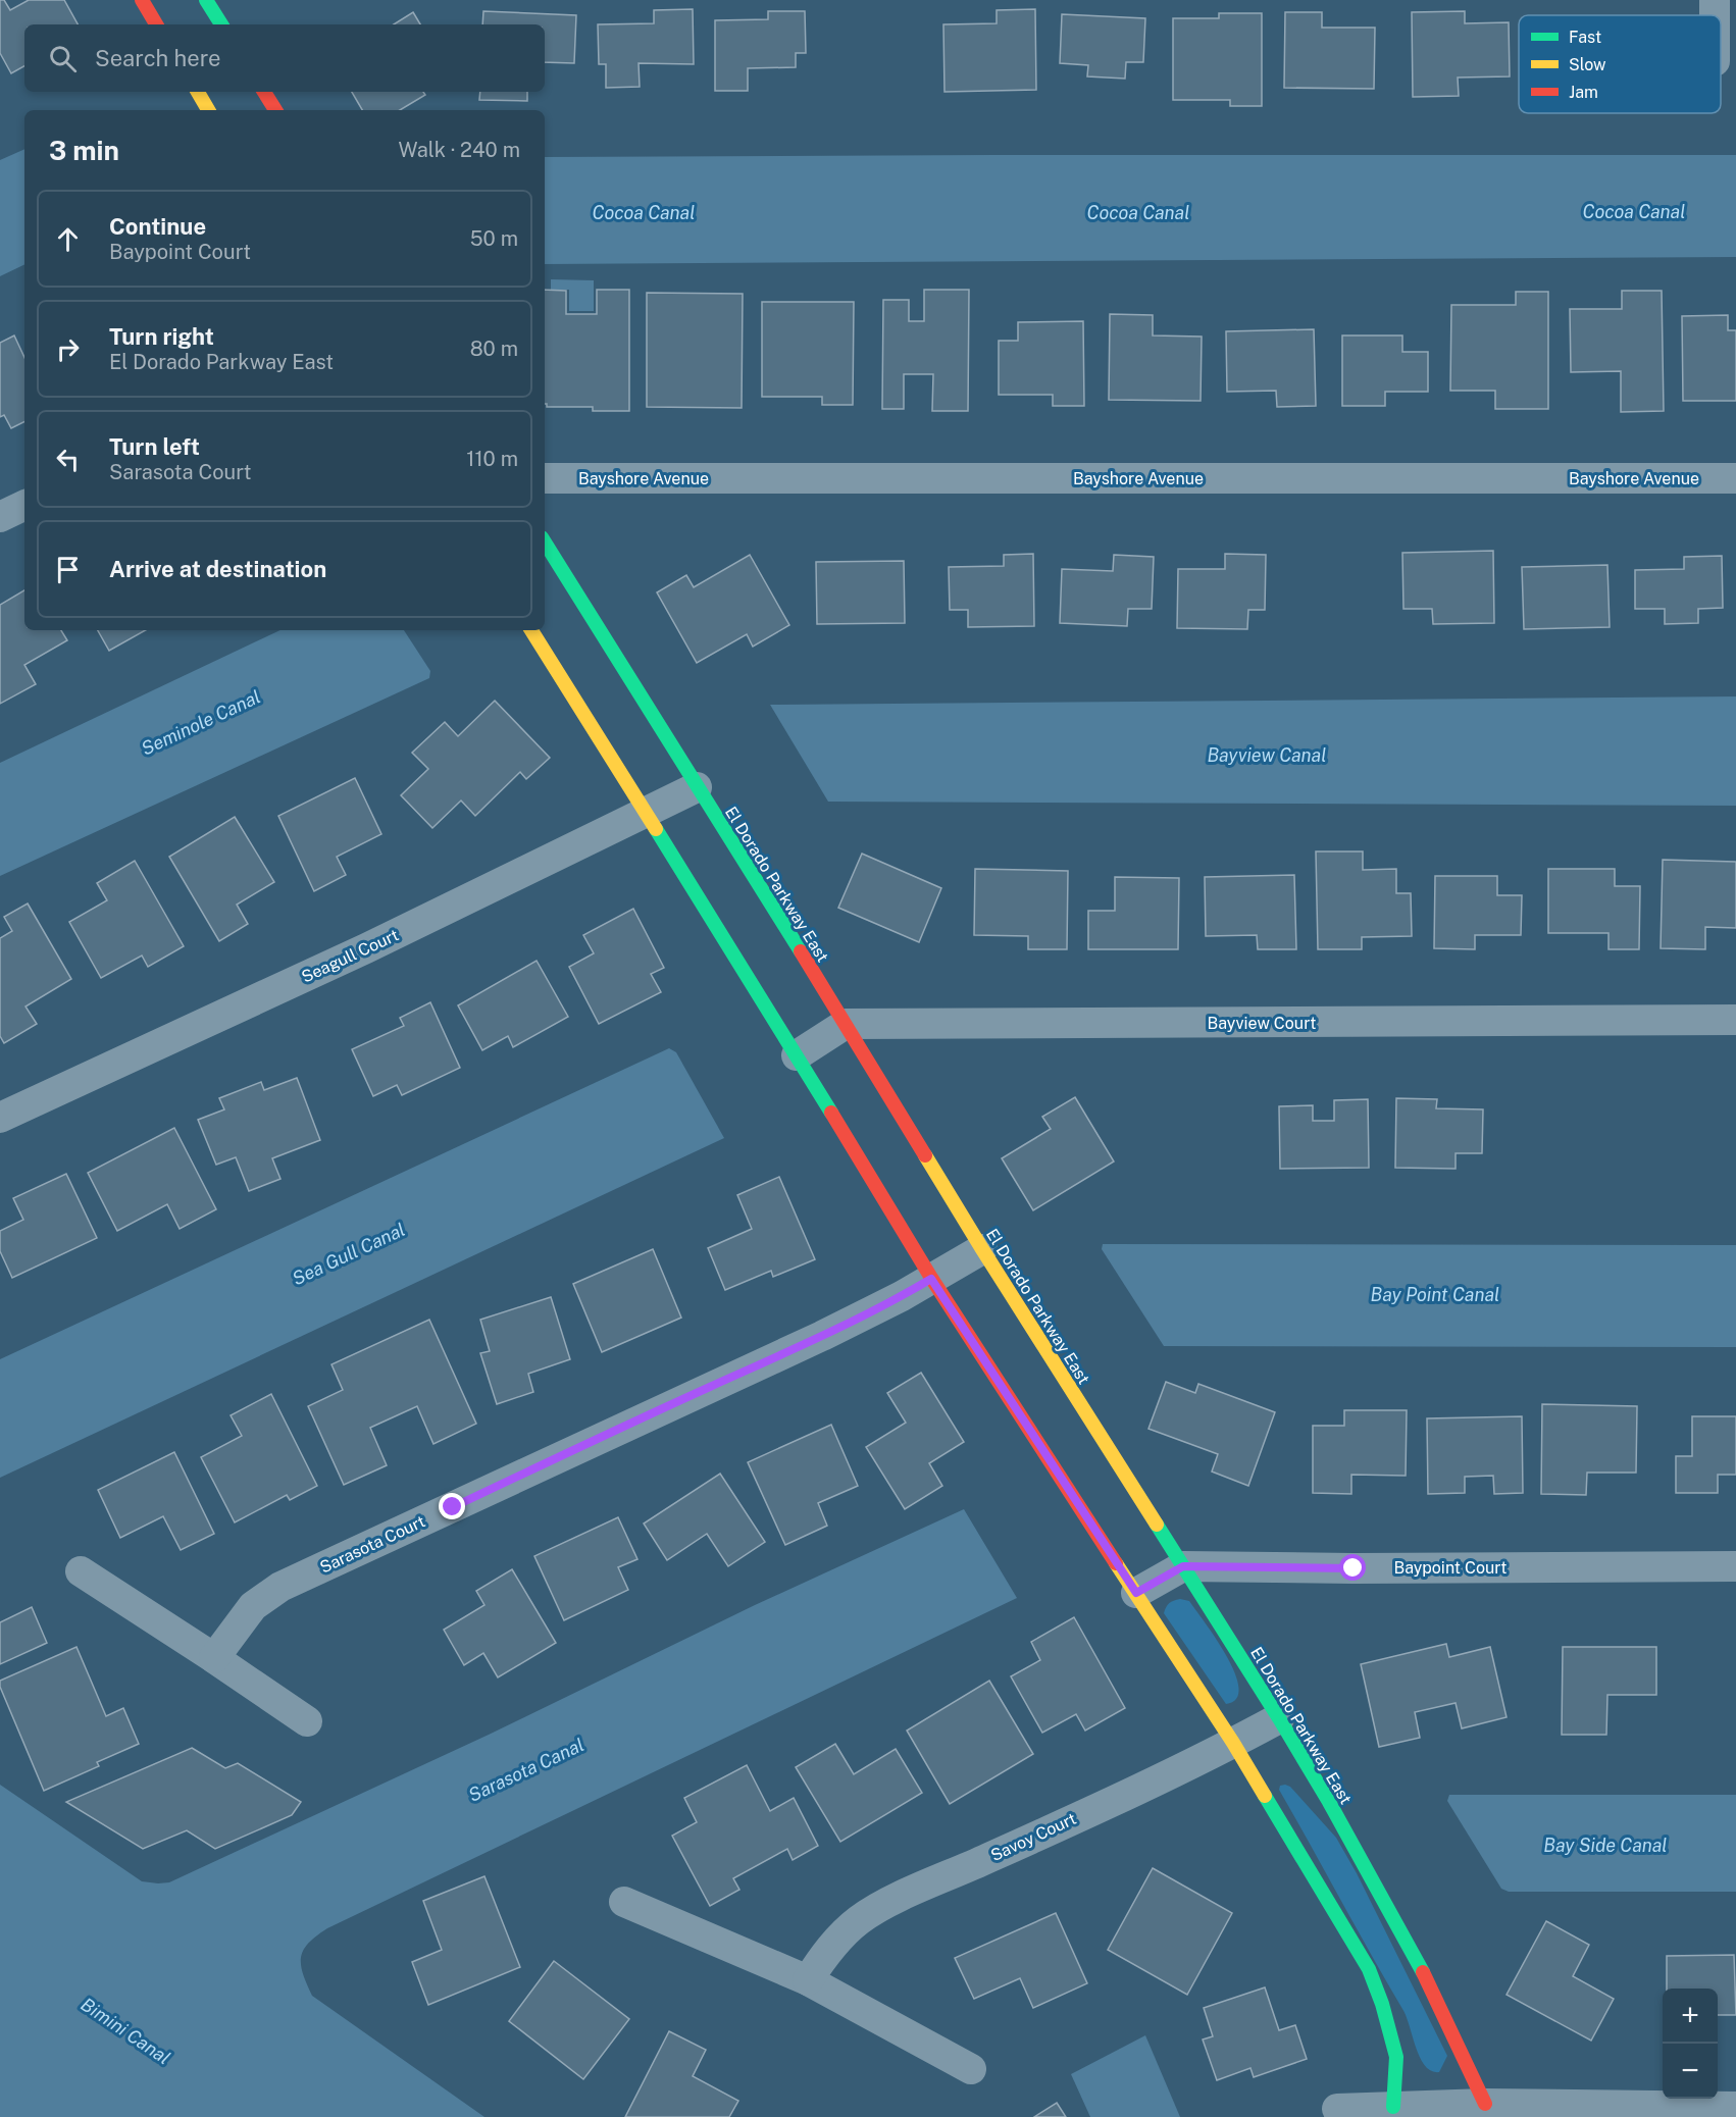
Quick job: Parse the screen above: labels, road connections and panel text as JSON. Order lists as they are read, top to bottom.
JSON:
{
  "streets": {
    "street": [
      "Bayshore Avenue",
      "El Dorado Parkway East",
      "Seagull Court",
      "Bayview Court",
      "Sarasota Court",
      "Baypoint Court",
      "Savoy Court"
    ]
  },
  "crossings": [
    ["El Dorado Parkway East", "Seagull Court"],
    ["El Dorado Parkway East", "Bayview Court"],
    ["El Dorado Parkway East", "Sarasota Court"],
    ["El Dorado Parkway East", "Baypoint Court"],
    ["El Dorado Parkway East", "Savoy Court"]
  ],
  "water": [
    "Cocoa Canal",
    "Seminole Canal",
    "Bayview Canal",
    "Sea Gull Canal",
    "Bay Point Canal",
    "Sarasota Canal",
    "Bay Side Canal",
    "Bimini Canal"
  ],
  "legend": ["Fast", "Slow", "Jam"],
  "page": {
    "search": "Search here",
    "heading": ["3 min", "Walk · 240 m"],
    "list": [
      ["Continue", "Baypoint Court", "50 m"],
      ["Turn right", "El Dorado Parkway East", "80 m"],
      ["Turn left", "Sarasota Court", "110 m"],
      "Arrive at destination"
    ],
    "map_buttons": ["+", "−"]
  }
}
